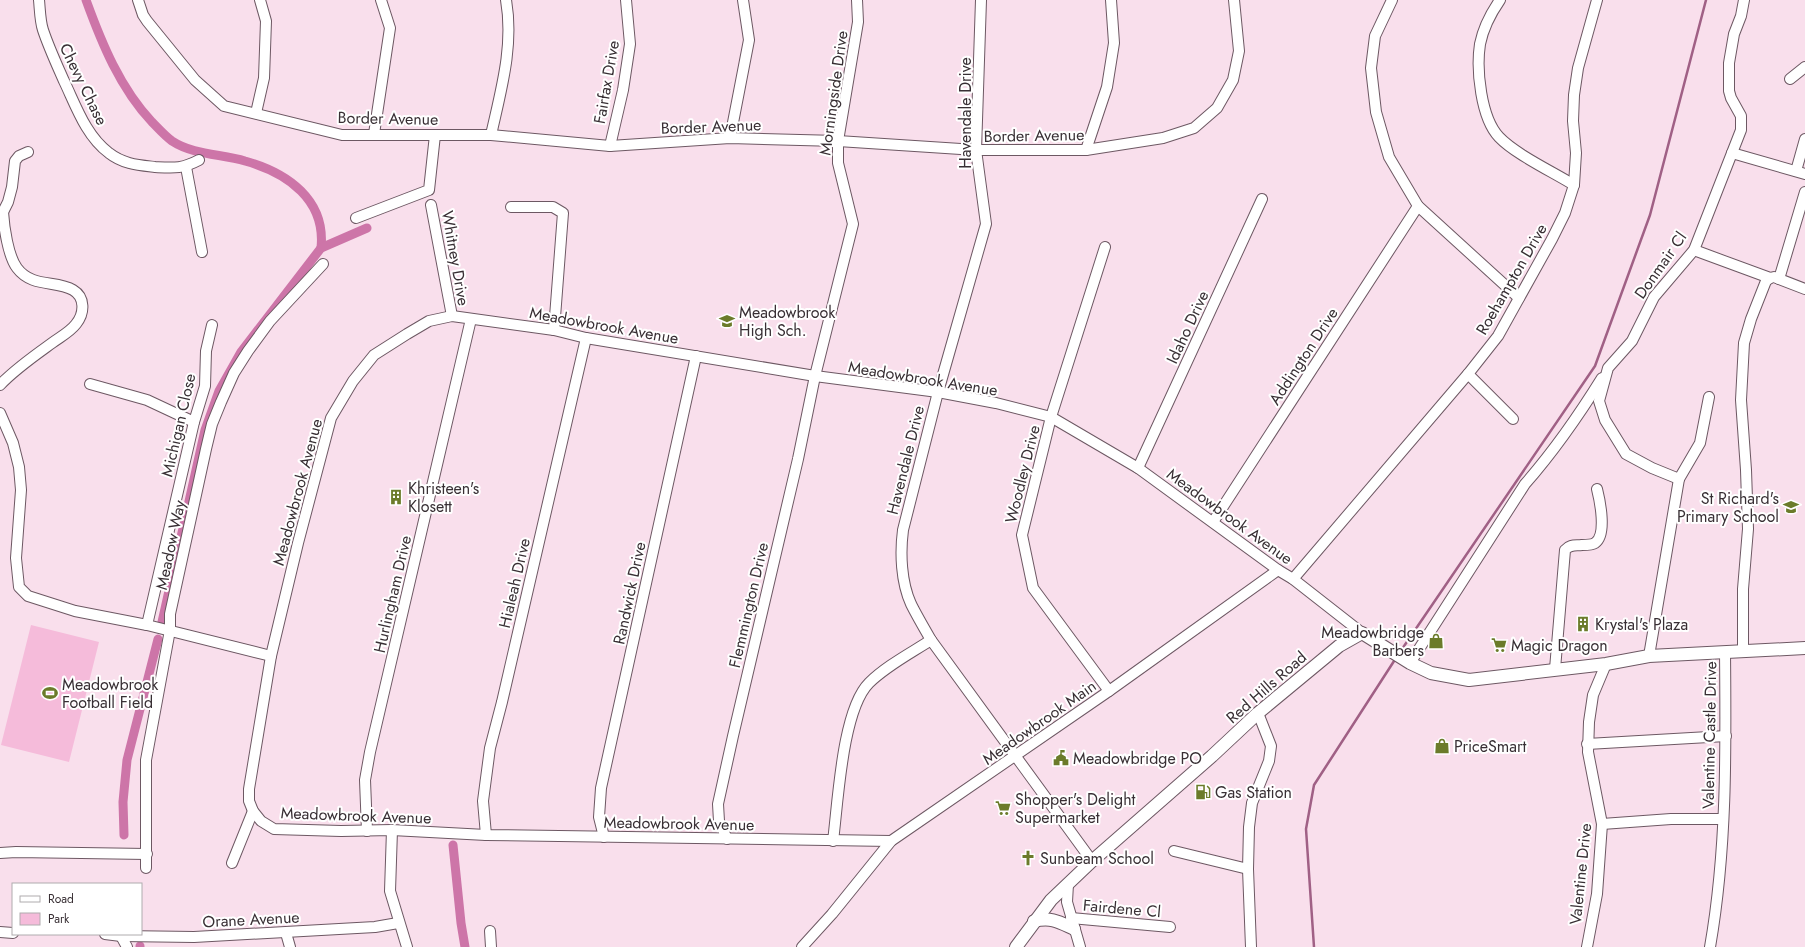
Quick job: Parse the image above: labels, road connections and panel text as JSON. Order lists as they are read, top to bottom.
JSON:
{
  "streets": {
    "main road": ["Red Hills Road"],
    "street": [
      "Fairfax Drive",
      "Chevy Chase",
      "Morningside Drive",
      "Havendale Drive",
      "Border Avenue",
      "Whitney Drive",
      "Donmair Cl",
      "Roehampton Drive",
      "Meadowbrook Avenue",
      "Idaho Drive",
      "Addington Drive",
      "Michigan Close",
      "Woodley Drive",
      "Meadow Way",
      "Hialeah Drive",
      "Randwick Drive",
      "Hurlingham Drive",
      "Flemmington Drive",
      "Meadowbrook Main",
      "Valentine Castle Drive",
      "Valentine Drive",
      "Fairdene Cl",
      "Orane Avenue"
    ]
  },
  "crossings": [
    ["Fairfax Drive", "Border Avenue"],
    ["Morningside Drive", "Border Avenue"],
    ["Morningside Drive", "Meadowbrook Avenue"],
    ["Morningside Drive", "Flemmington Drive"],
    ["Havendale Drive", "Border Avenue"],
    ["Havendale Drive", "Meadowbrook Avenue"],
    ["Havendale Drive", "Red Hills Road"],
    ["Havendale Drive", "Meadowbrook Main"],
    ["Whitney Drive", "Meadowbrook Avenue"],
    ["Roehampton Drive", "Meadowbrook Avenue"],
    ["Meadowbrook Avenue", "Idaho Drive"],
    ["Meadowbrook Avenue", "Addington Drive"],
    ["Meadowbrook Avenue", "Woodley Drive"],
    ["Meadowbrook Avenue", "Hialeah Drive"],
    ["Meadowbrook Avenue", "Randwick Drive"],
    ["Meadowbrook Avenue", "Hurlingham Drive"],
    ["Meadowbrook Avenue", "Flemmington Drive"],
    ["Meadowbrook Avenue", "Red Hills Road"],
    ["Meadowbrook Avenue", "Meadowbrook Main"],
    ["Woodley Drive", "Meadowbrook Main"]
  ],
  "places": {
    "school or university": ["Meadowbrook High Sch.", "St Richard's Primary School"],
    "building": ["Khristeen's Klosett", "Krystal's Plaza"],
    "shop": ["Meadowbridge Barbers", "PriceSmart"],
    "supermarket": ["Magic Dragon", "Shopper's Delight Supermarket"],
    "sports": ["Meadowbrook Football Field"],
    "public building": ["Meadowbridge PO"],
    "fuel station": ["Gas Station"],
    "church": ["Sunbeam School"]
  },
  "legend": ["Road", "Park"]
}
